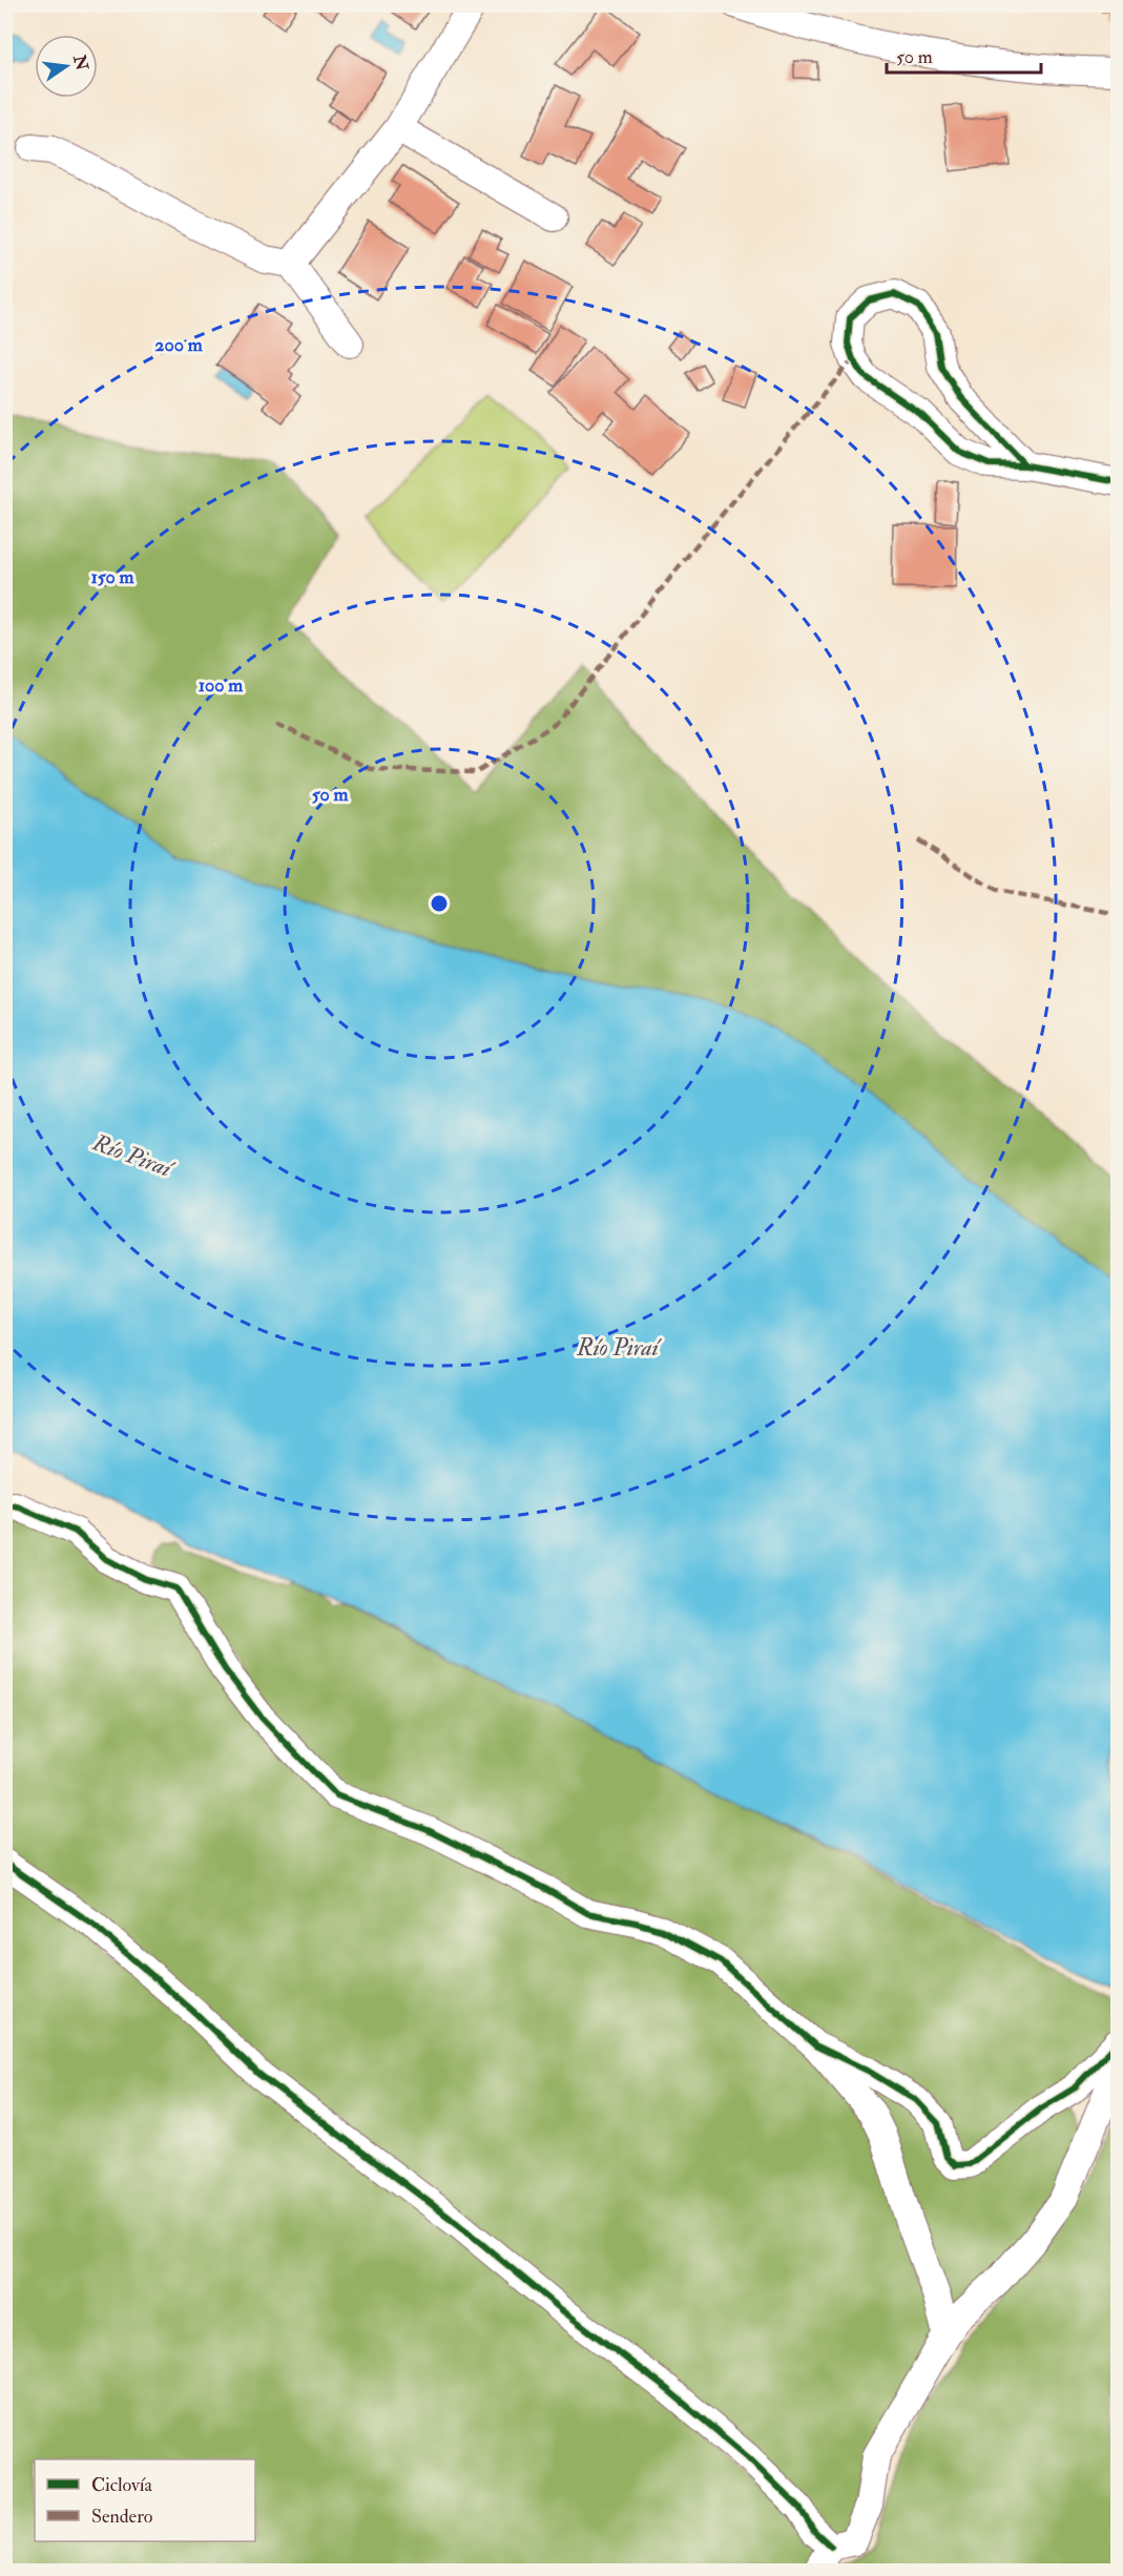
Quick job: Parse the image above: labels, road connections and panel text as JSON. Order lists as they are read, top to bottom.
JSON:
{
  "water": ["Río Piraí"],
  "legend": ["Ciclovía", "Sendero"],
  "scale_bar": "50 m",
  "north": "right",
  "rings": [
    "200 m",
    "150 m",
    "100 m",
    "50 m"
  ]
}
